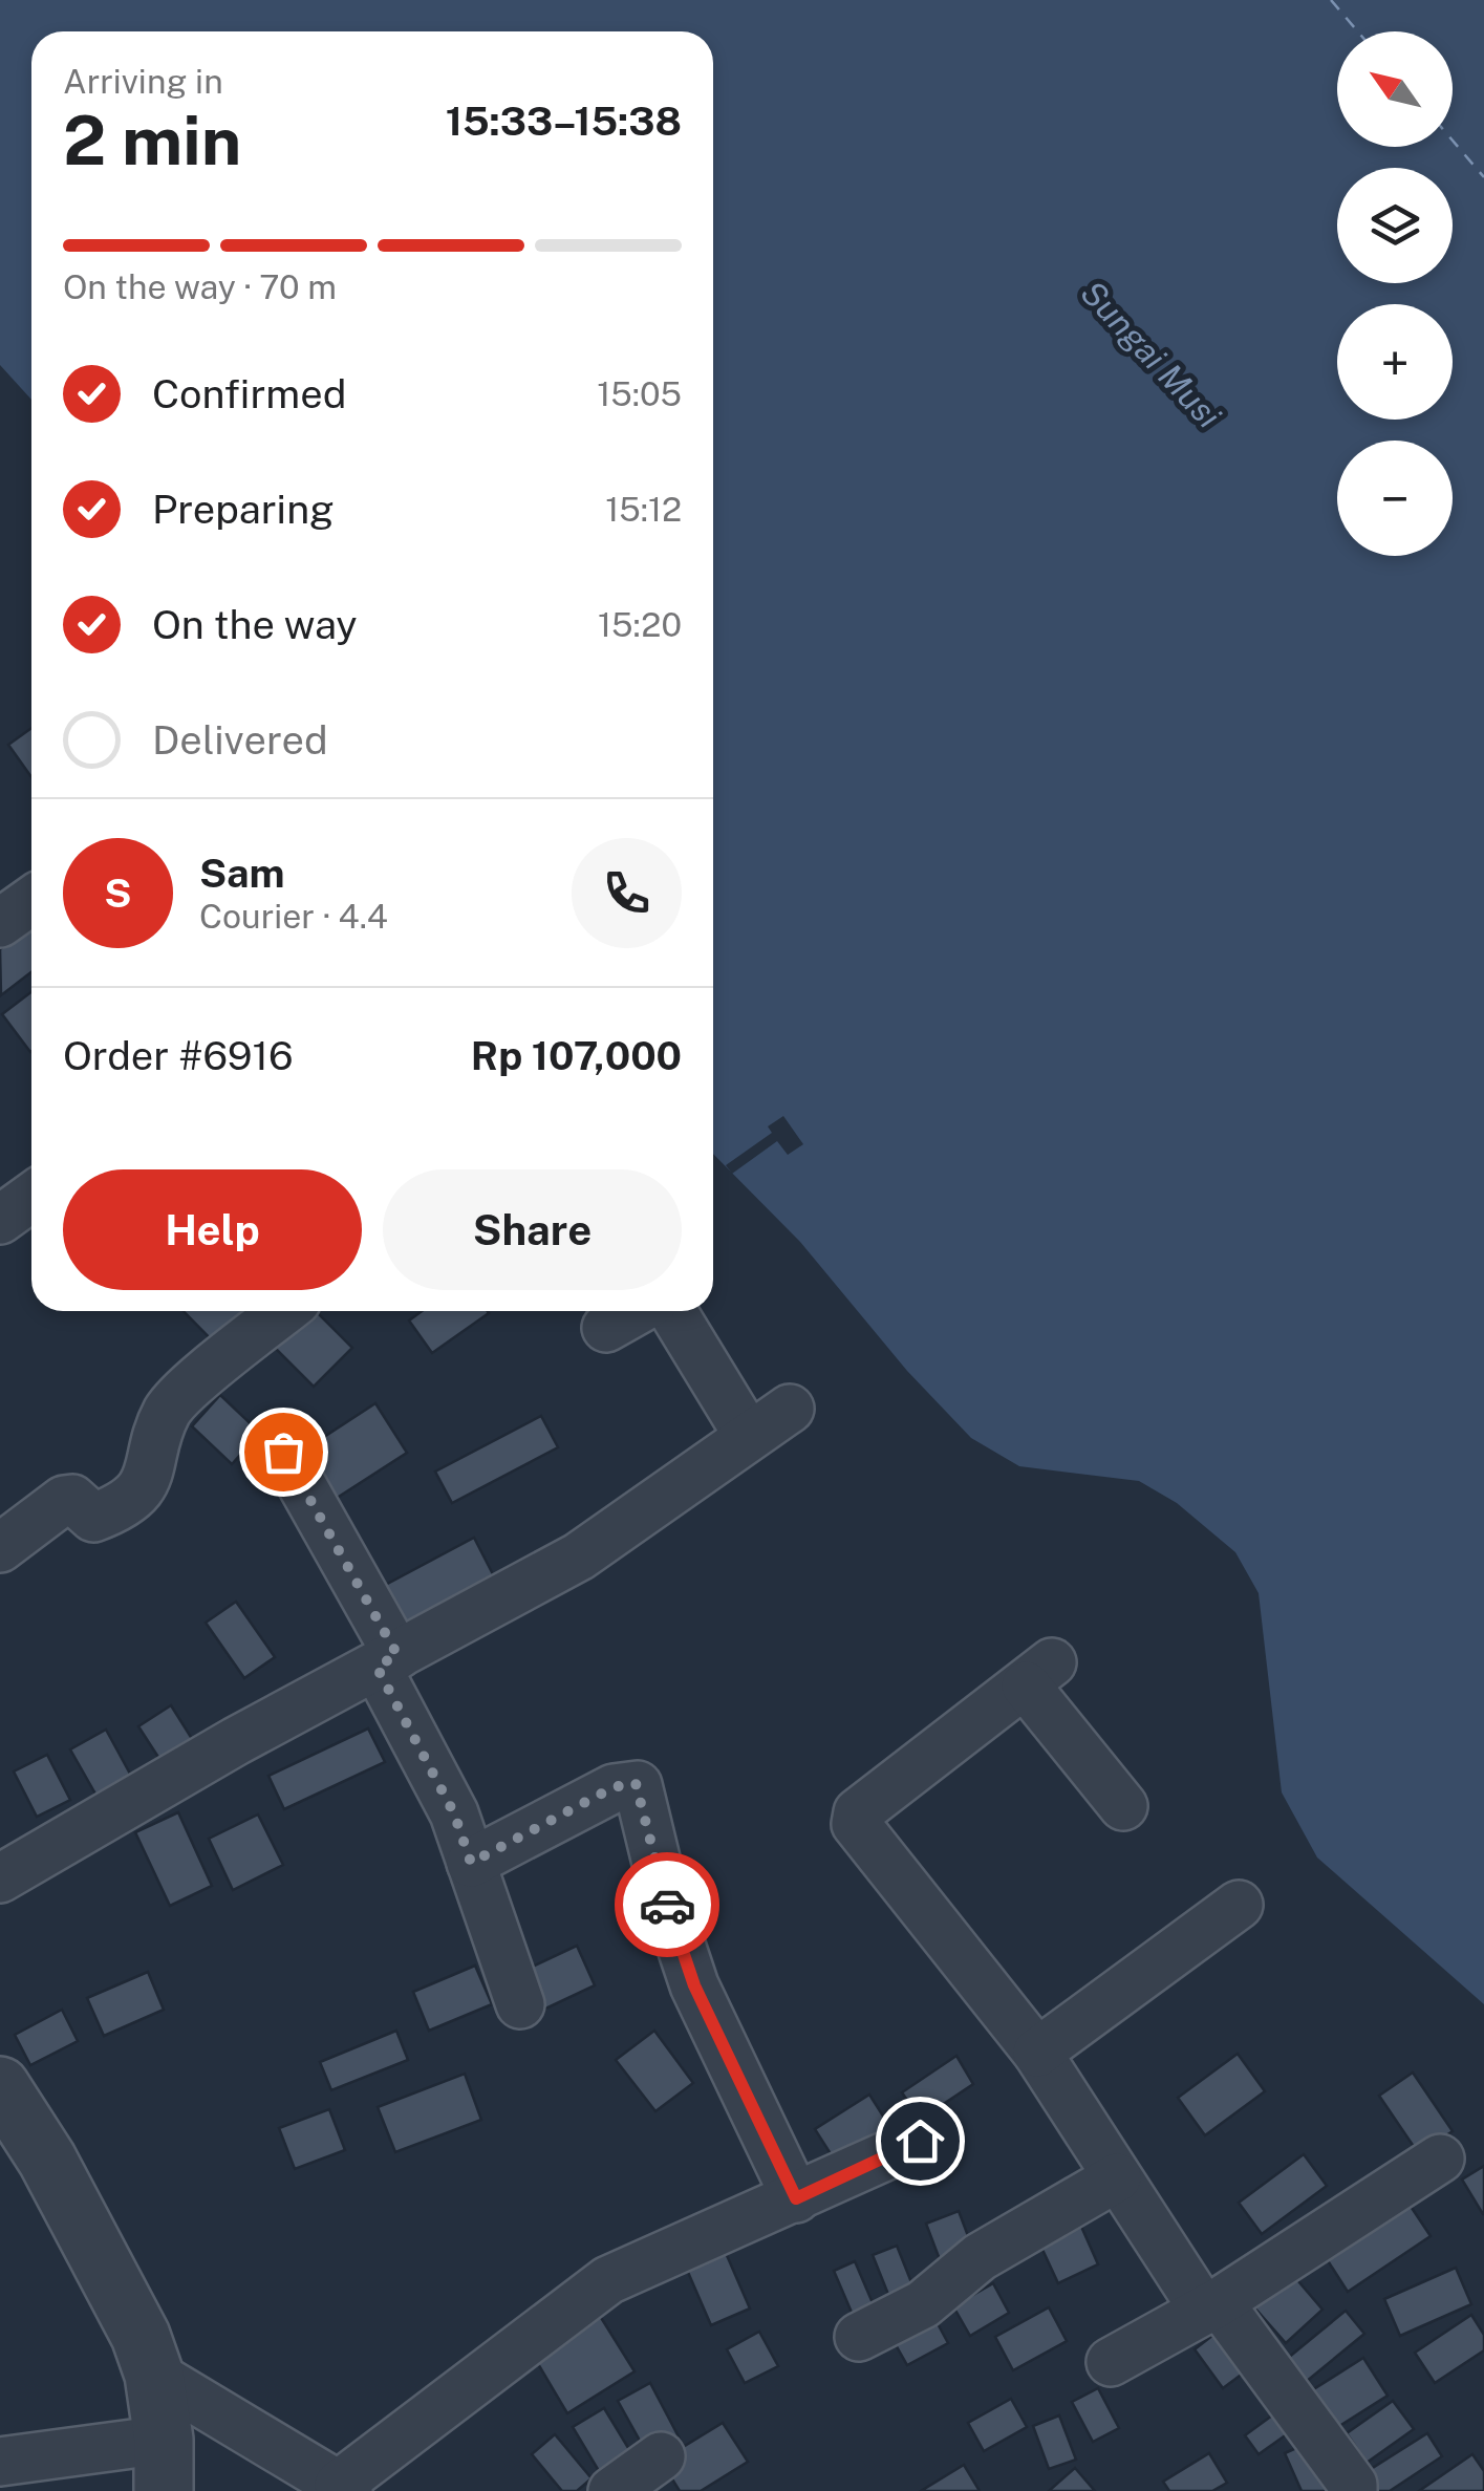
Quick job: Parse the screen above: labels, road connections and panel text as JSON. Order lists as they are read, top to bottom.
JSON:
{
  "water": ["Sungai Musi"],
  "north": "top left",
  "page": {
    "map_buttons": ["+", "−"],
    "heading": ["2 min", "Arriving in", "15:33–15:38"],
    "panel": [
      "Sam",
      "Courier · 4.4",
      "Order #6916",
      "Rp 107,000"
    ],
    "bar": "On the way · 70 m",
    "list": [
      ["Confirmed", "15:05"],
      ["Preparing", "15:12"],
      ["On the way", "15:20"],
      "Delivered"
    ],
    "round": "S",
    "buttons": ["Help", "Share"]
  }
}
